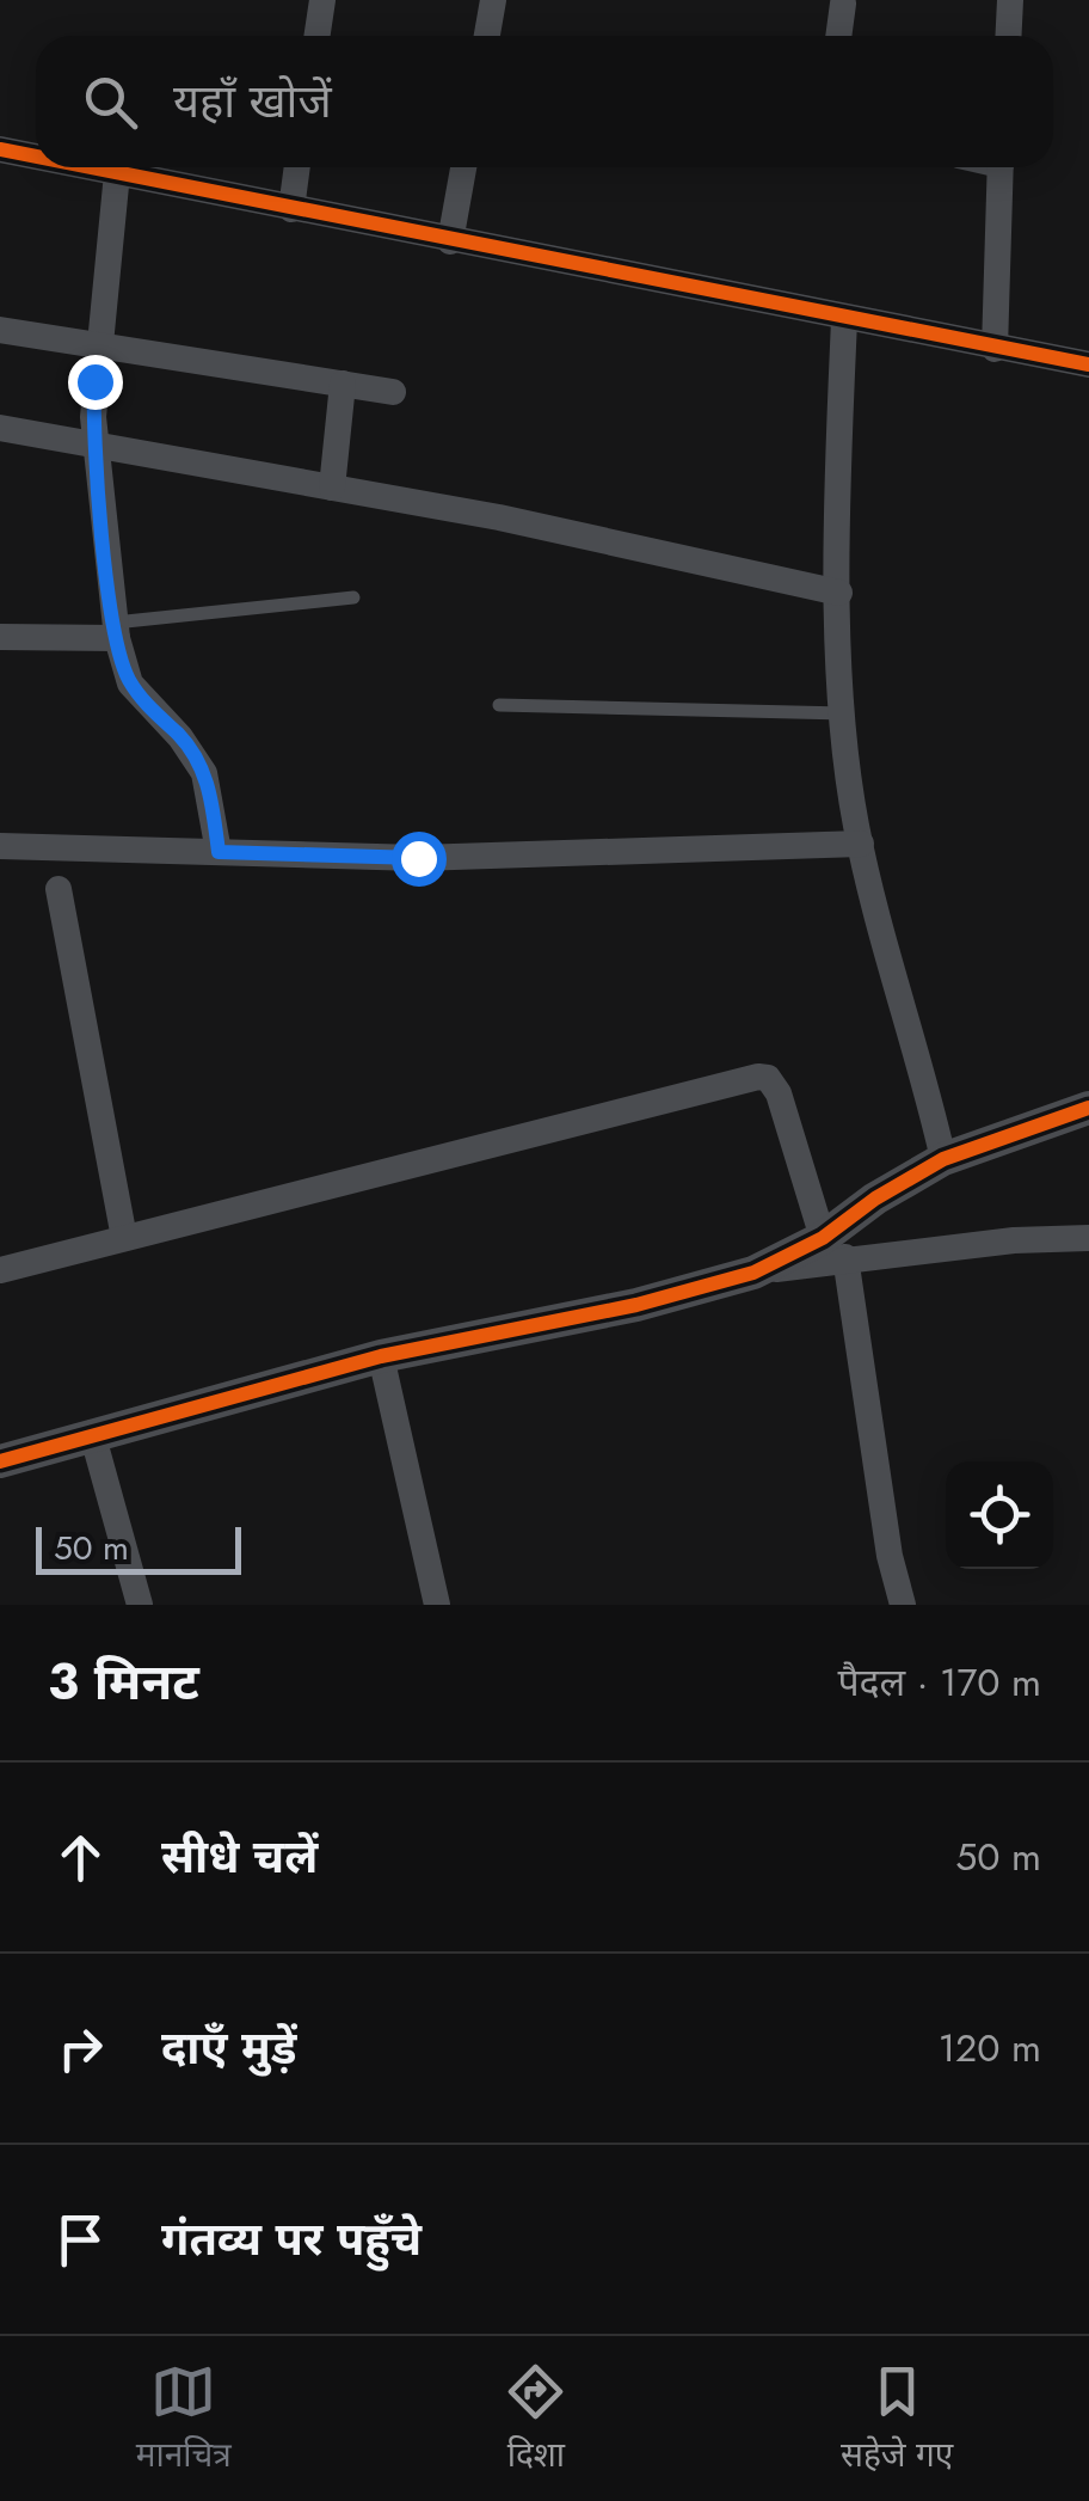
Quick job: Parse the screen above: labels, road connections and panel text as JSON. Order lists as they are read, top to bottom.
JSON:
{
  "scale_bar": "50 m",
  "page": {
    "search": "यहाँ खोजें",
    "scale": "50 m",
    "heading": ["3 मिनट", "पैदल · 170 m"],
    "list": [
      ["सीधे चलें", "50 m"],
      ["दाएँ मुड़ें", "120 m"],
      "गंतव्य पर पहुँचे"
    ],
    "nav": ["मानचित्र", "दिशा", "सहेजे गए"]
  }
}
